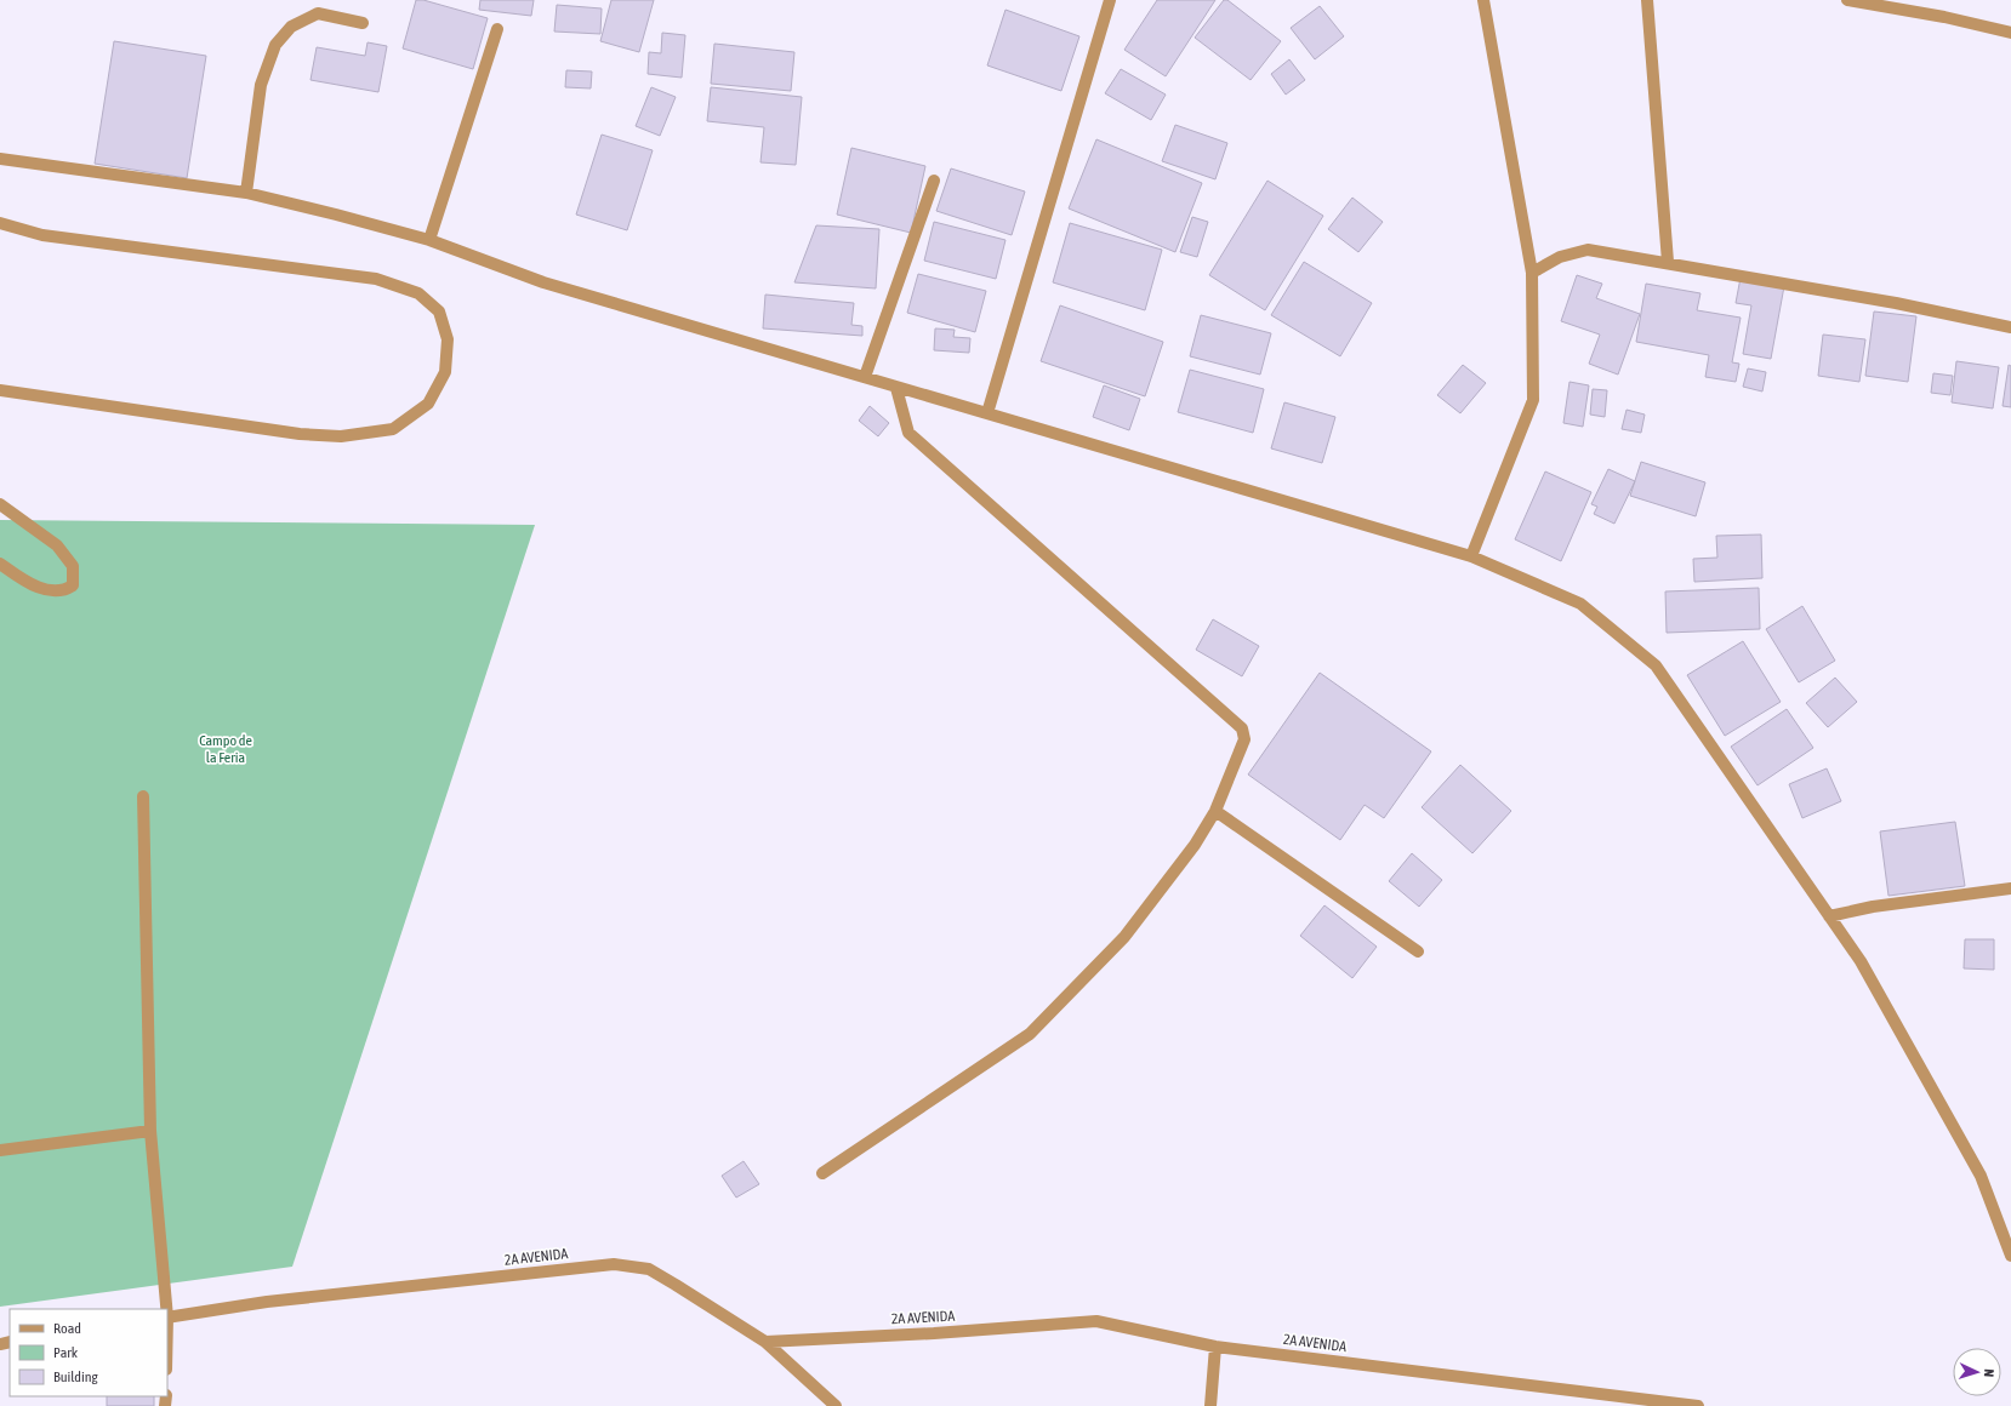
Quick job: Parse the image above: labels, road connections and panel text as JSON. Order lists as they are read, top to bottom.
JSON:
{
  "streets": {
    "street": ["2A AVENIDA"]
  },
  "parks": ["Campo de la Feria"],
  "legend": ["Road", "Park", "Building"],
  "north": "right"
}
